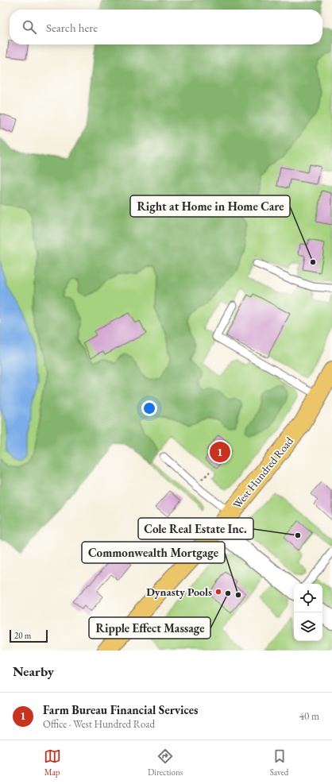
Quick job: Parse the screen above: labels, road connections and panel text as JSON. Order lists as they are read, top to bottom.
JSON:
{
  "streets": {
    "main road": ["West Hundred Road"]
  },
  "places": [
    "Right at Home in Home Care",
    "Cole Real Estate Inc.",
    "Dynasty Pools",
    "Ripple Effect Massage",
    "Commonwealth Mortgage"
  ],
  "scale_bar": "20 m",
  "page": {
    "search": "Search here",
    "pins": "1",
    "scale": "20 m",
    "heading": "Nearby",
    "list": [
      {
        "mark": "1",
        "name": "Farm Bureau Financial Services",
        "note": "Office · West Hundred Road",
        "value": "40 m"
      }
    ],
    "nav": ["Map", "Directions", "Saved"]
  }
}
